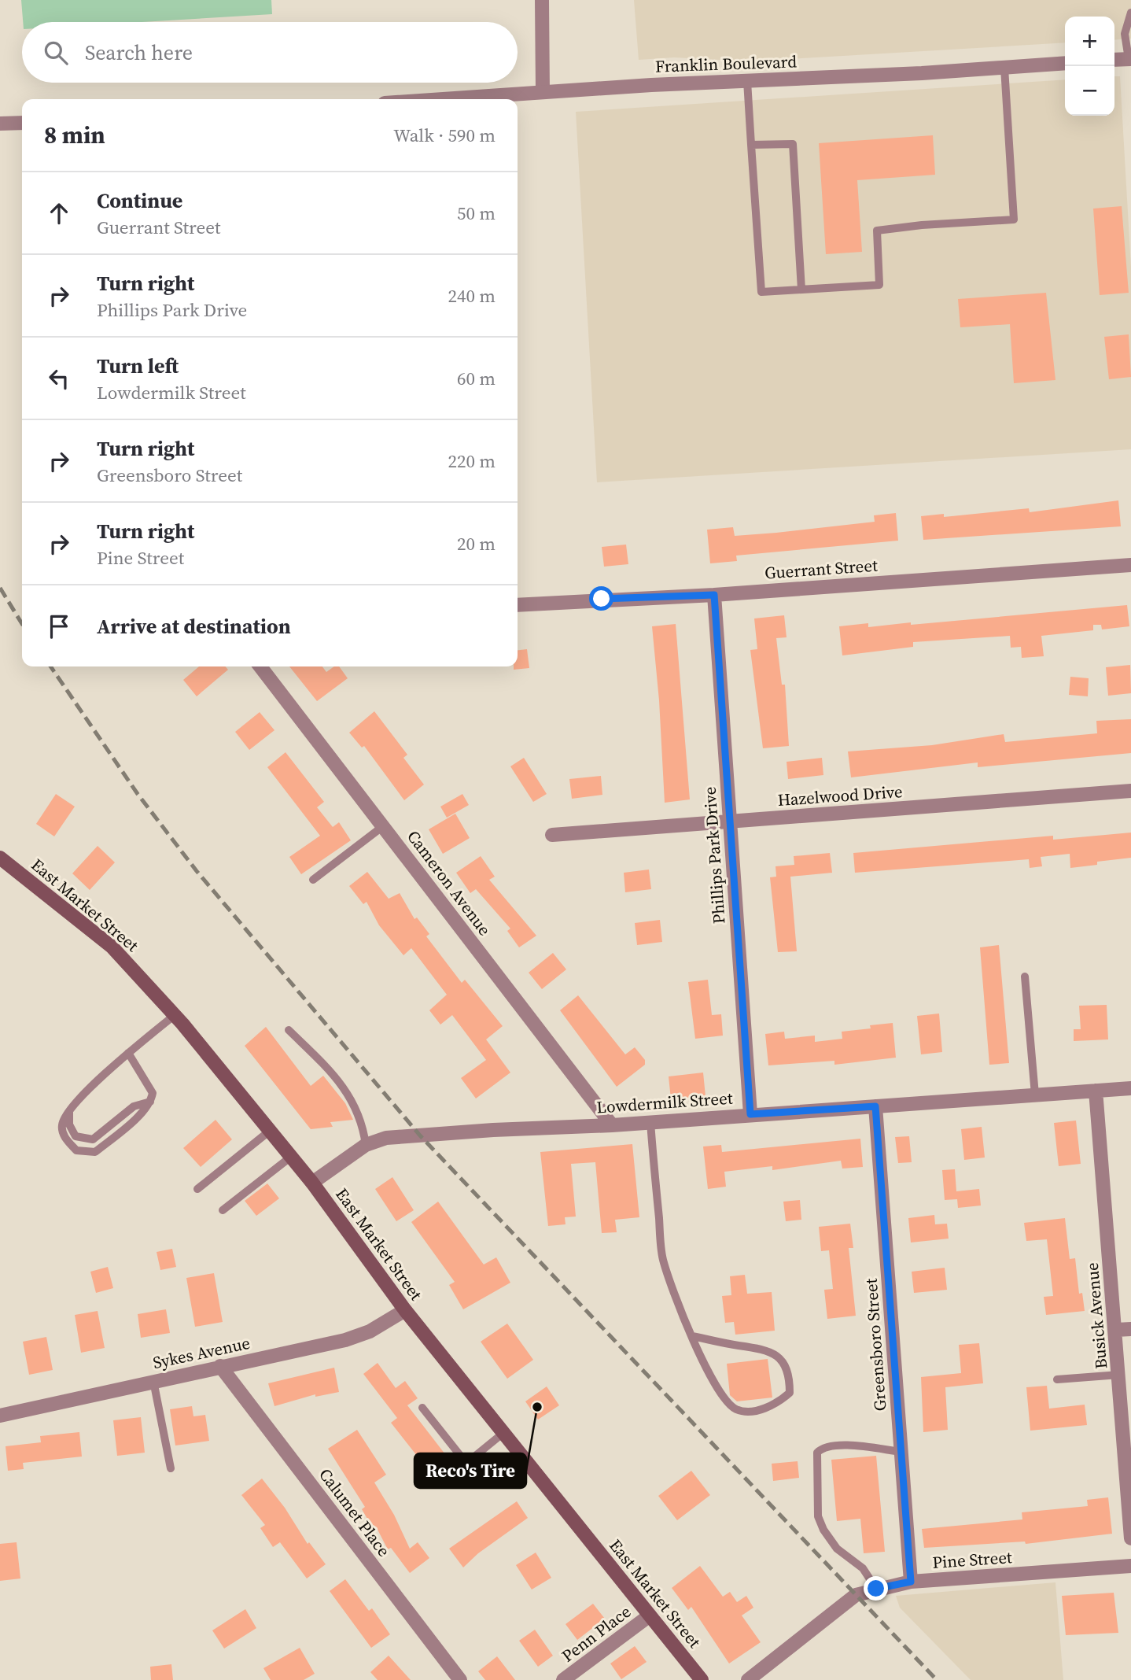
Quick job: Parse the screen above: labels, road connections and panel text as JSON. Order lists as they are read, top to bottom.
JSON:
{
  "streets": {
    "main road": ["East Market Street"],
    "street": [
      "Franklin Boulevard",
      "Guerrant Street",
      "Hazelwood Drive",
      "Phillips Park Drive",
      "Cameron Avenue",
      "Lowdermilk Street",
      "Busick Avenue",
      "Greensboro Street",
      "Sykes Avenue",
      "Calumet Place",
      "Pine Street",
      "Penn Place"
    ]
  },
  "crossings": [
    ["Guerrant Street", "Phillips Park Drive"],
    ["Hazelwood Drive", "Phillips Park Drive"],
    ["Phillips Park Drive", "Lowdermilk Street"],
    ["Cameron Avenue", "Lowdermilk Street"],
    ["East Market Street", "Lowdermilk Street"],
    ["East Market Street", "Sykes Avenue"],
    ["East Market Street", "Penn Place"],
    ["Lowdermilk Street", "Busick Avenue"],
    ["Lowdermilk Street", "Greensboro Street"],
    ["Greensboro Street", "Pine Street"],
    ["Sykes Avenue", "Calumet Place"]
  ],
  "places": ["Reco's Tire"],
  "page": {
    "map_buttons": ["+", "−"],
    "search": "Search here",
    "heading": ["8 min", "Walk · 590 m"],
    "list": [
      ["Continue", "Guerrant Street", "50 m"],
      ["Turn right", "Phillips Park Drive", "240 m"],
      ["Turn left", "Lowdermilk Street", "60 m"],
      ["Turn right", "Greensboro Street", "220 m"],
      ["Turn right", "Pine Street", "20 m"],
      "Arrive at destination"
    ]
  }
}
